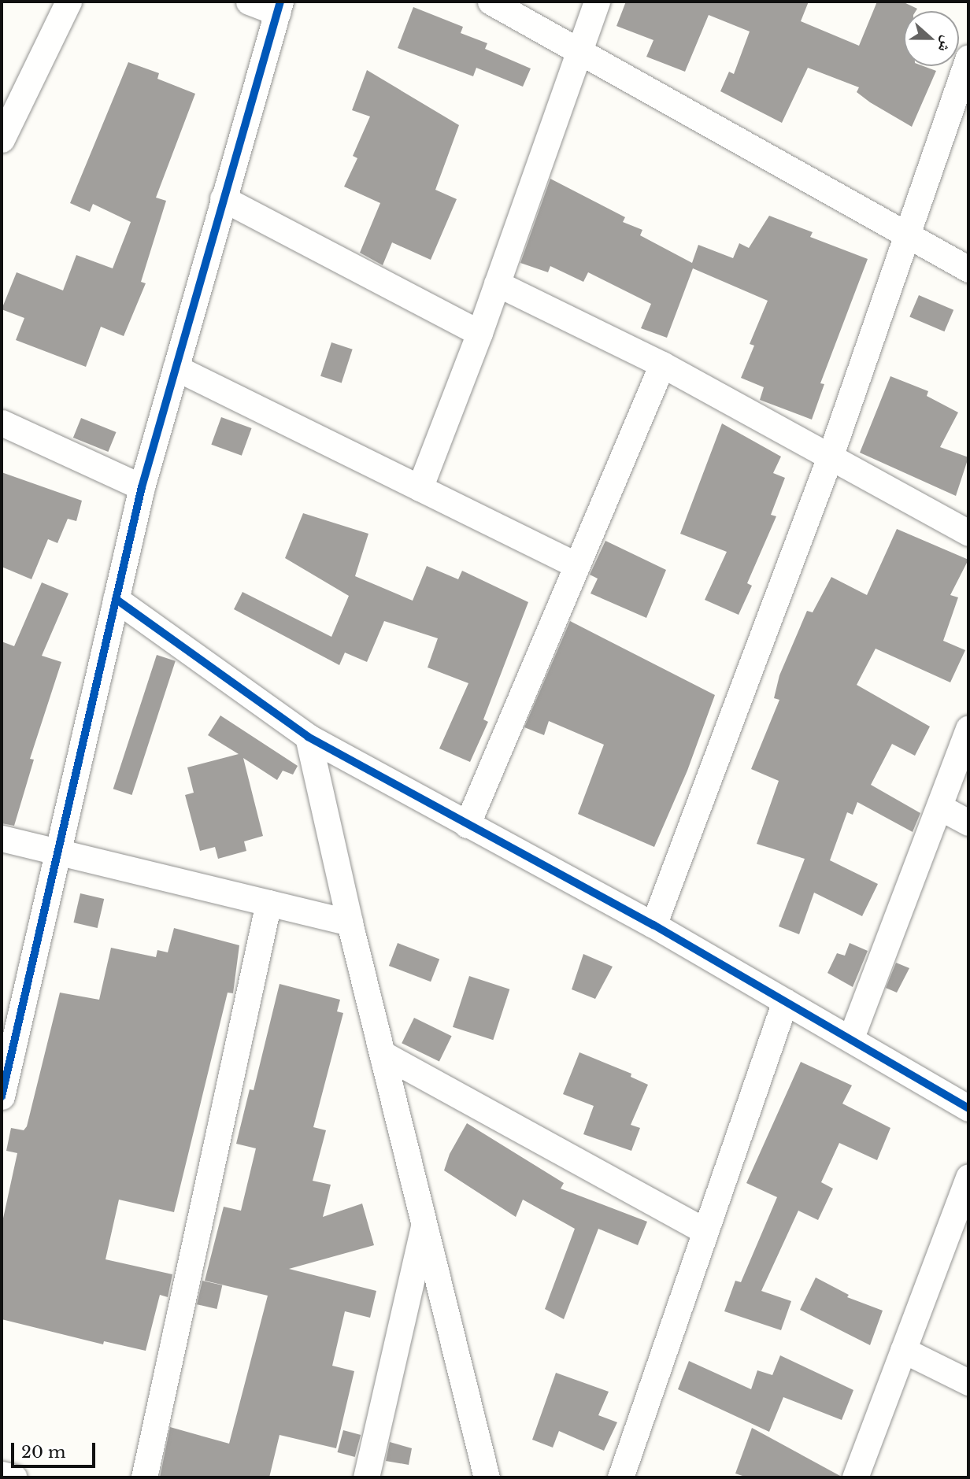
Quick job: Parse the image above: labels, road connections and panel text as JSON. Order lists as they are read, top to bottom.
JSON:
{
  "scale_bar": "20 m",
  "north": "right"
}
